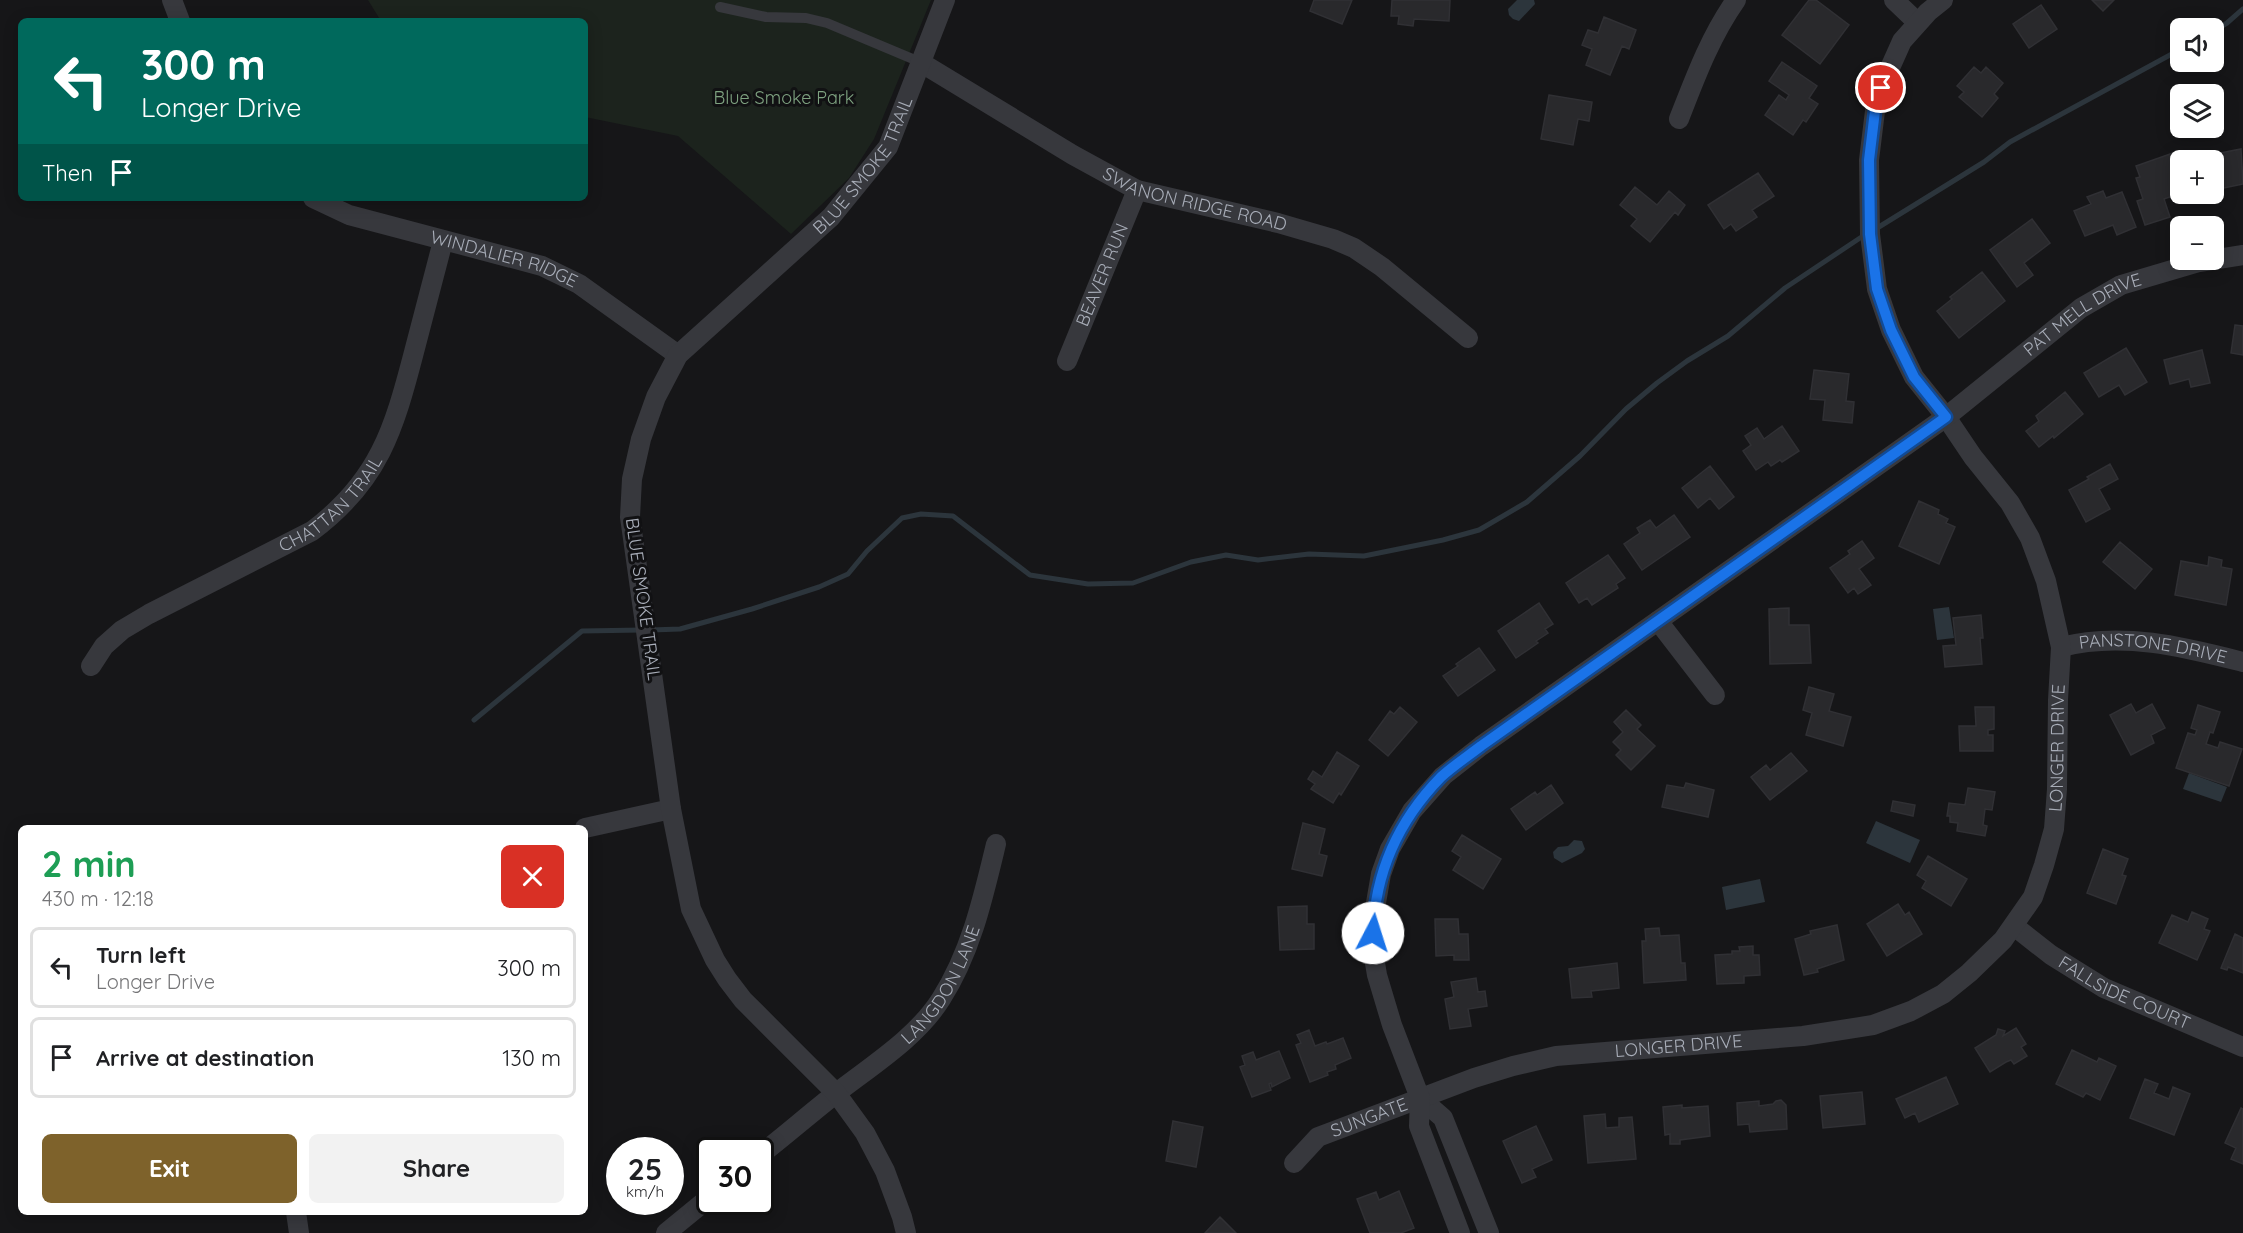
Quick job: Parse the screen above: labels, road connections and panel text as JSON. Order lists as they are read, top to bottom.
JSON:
{
  "streets": {
    "street": [
      "BLUE SMOKE TRAIL",
      "SWANON RIDGE ROAD",
      "WINDALIER RIDGE",
      "BEAVER RUN",
      "PAT MELL DRIVE",
      "CHATTAN TRAIL",
      "PANSTONE DRIVE",
      "LONGER DRIVE",
      "LANGDON LANE",
      "FALLSIDE COURT",
      "SUNGATE"
    ]
  },
  "crossings": [
    ["BLUE SMOKE TRAIL", "SWANON RIDGE ROAD"],
    ["BLUE SMOKE TRAIL", "WINDALIER RIDGE"],
    ["BLUE SMOKE TRAIL", "LANGDON LANE"],
    ["SWANON RIDGE ROAD", "BEAVER RUN"],
    ["WINDALIER RIDGE", "CHATTAN TRAIL"],
    ["PAT MELL DRIVE", "LONGER DRIVE"],
    ["PAT MELL DRIVE", "SUNGATE"],
    ["PANSTONE DRIVE", "LONGER DRIVE"],
    ["LONGER DRIVE", "FALLSIDE COURT"],
    ["LONGER DRIVE", "SUNGATE"]
  ],
  "parks": ["Blue Smoke Park"],
  "page": {
    "map_buttons": ["+", "−"],
    "turn": ["300 m", "Longer Drive"],
    "then": "Then",
    "heading": ["2 min", "430 m · 12:18"],
    "list": [
      {
        "name": "Turn left",
        "note": "Longer Drive",
        "value": "300 m"
      },
      {
        "name": "Arrive at destination",
        "value": "130 m"
      }
    ],
    "buttons": ["Exit", "Share"],
    "speed": "25 km/h",
    "limit": "30"
  }
}
